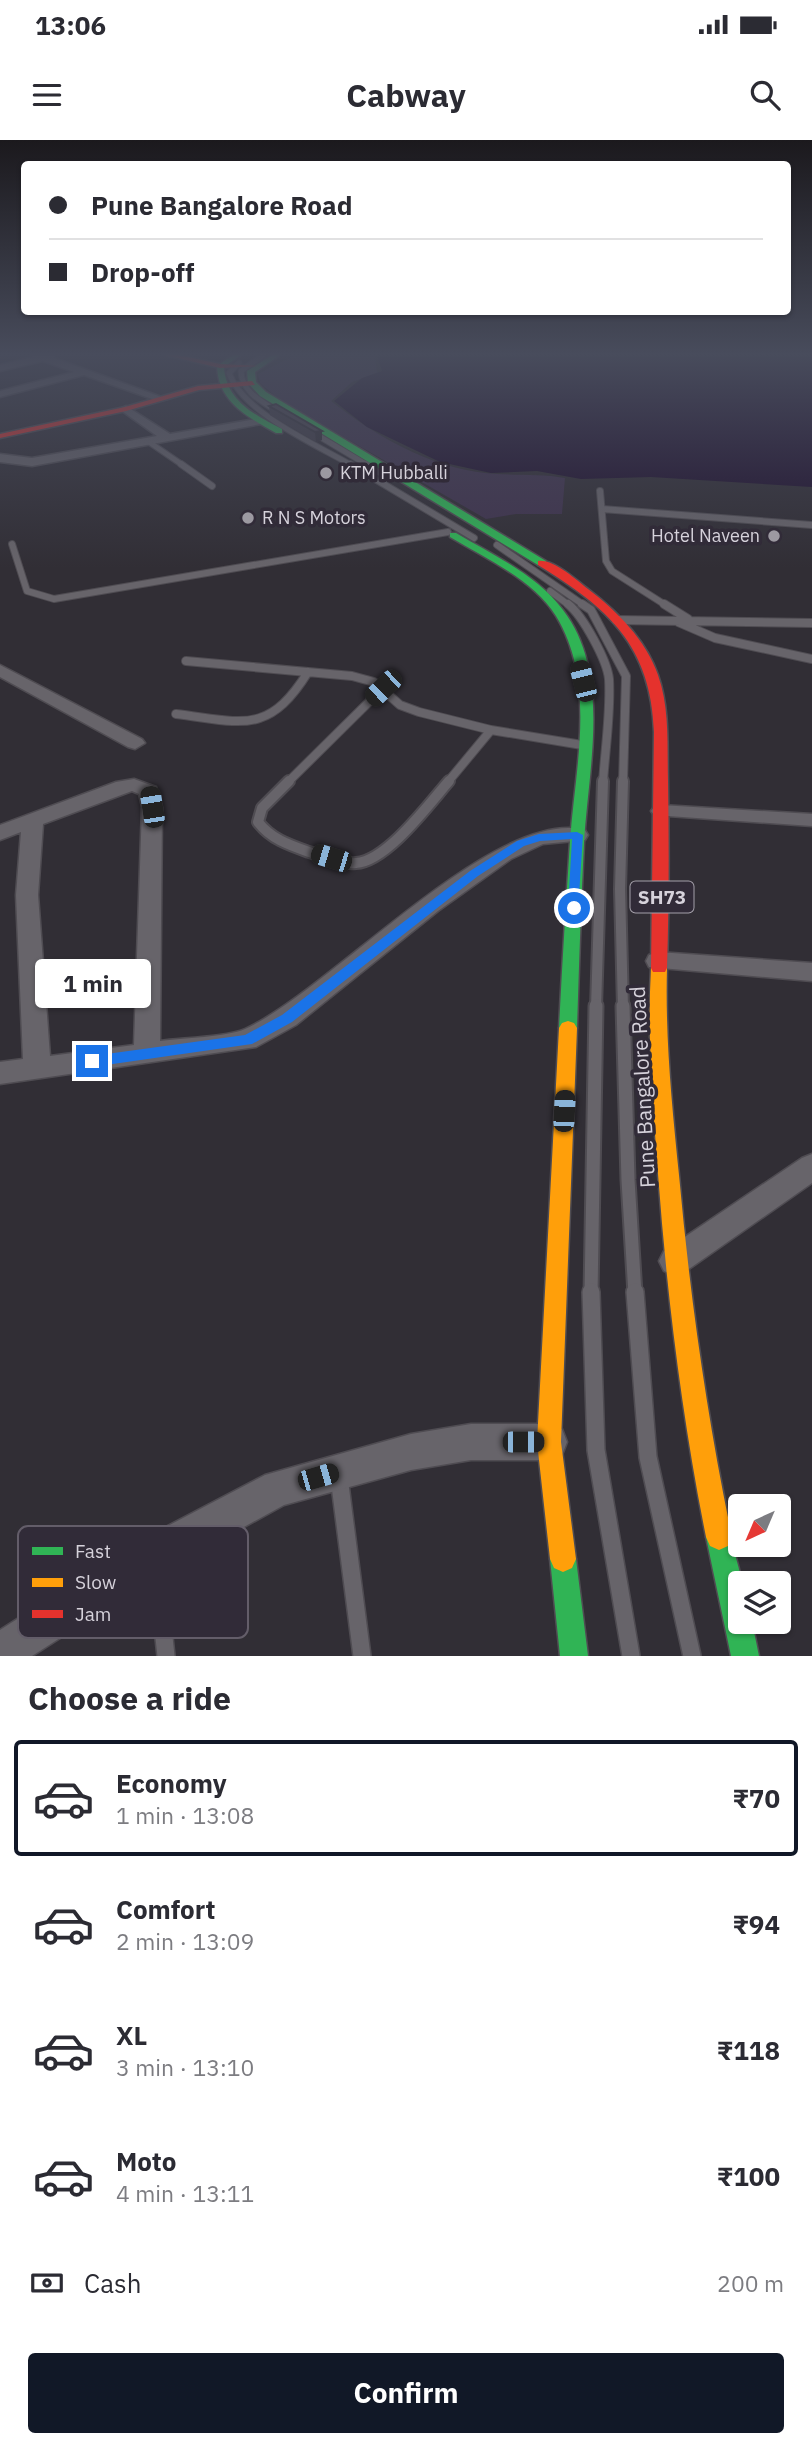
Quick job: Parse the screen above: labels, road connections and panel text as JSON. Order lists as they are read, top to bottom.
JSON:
{
  "streets": {
    "main road": ["SH73", "Pune Bangalore Road"]
  },
  "places": ["KTM Hubballi", "R N S Motors", "Hotel Naveen"],
  "legend": ["Fast", "Slow", "Jam"],
  "north": "bottom left",
  "page": {
    "status": "13:06",
    "header": "Cabway",
    "banner": ["Pune Bangalore Road", "Drop-off"],
    "bubble": "1 min",
    "heading": "Choose a ride",
    "list": [
      {
        "name": "Economy",
        "note": "1 min · 13:08",
        "value": "₹70"
      },
      {
        "name": "Comfort",
        "note": "2 min · 13:09",
        "value": "₹94"
      },
      {
        "name": "XL",
        "note": "3 min · 13:10",
        "value": "₹118"
      },
      {
        "name": "Moto",
        "note": "4 min · 13:11",
        "value": "₹100"
      }
    ],
    "pay": ["Cash", "200 m"],
    "buttons": "Confirm"
  }
}
